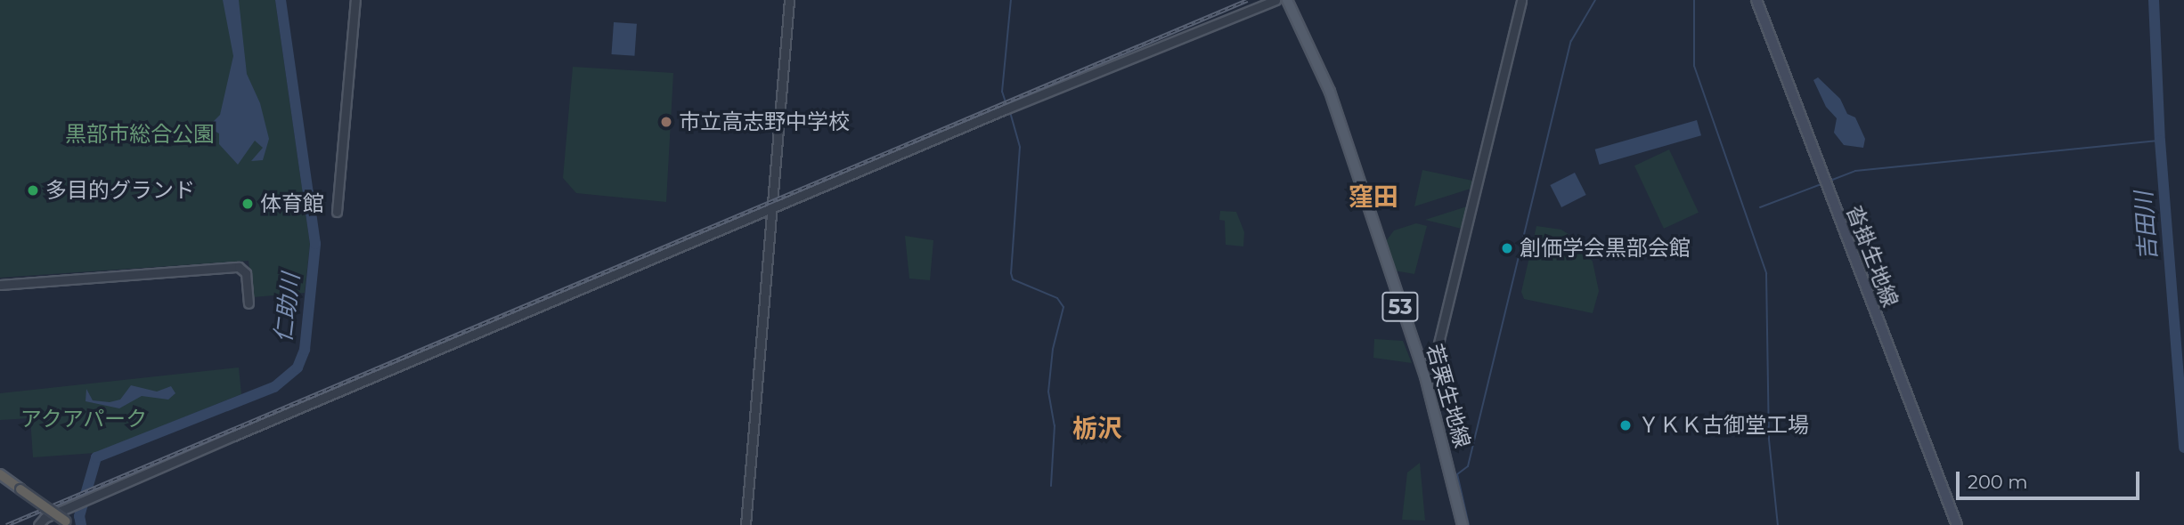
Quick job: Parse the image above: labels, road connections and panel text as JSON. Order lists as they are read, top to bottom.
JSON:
{
  "streets": {
    "main road": ["沓掛生地線", "53", "若栗生地線"]
  },
  "districts": ["窪田", "栃沢"],
  "water": ["吉田川", "仁助川"],
  "parks": ["黒部市総合公園", "アクアパーク"],
  "places": [
    "市立高志野中学校",
    "多目的グランド",
    "体育館",
    "創価学会黒部会館",
    "ＹＫＫ古御堂工場"
  ],
  "scale_bar": "200 m"
}
